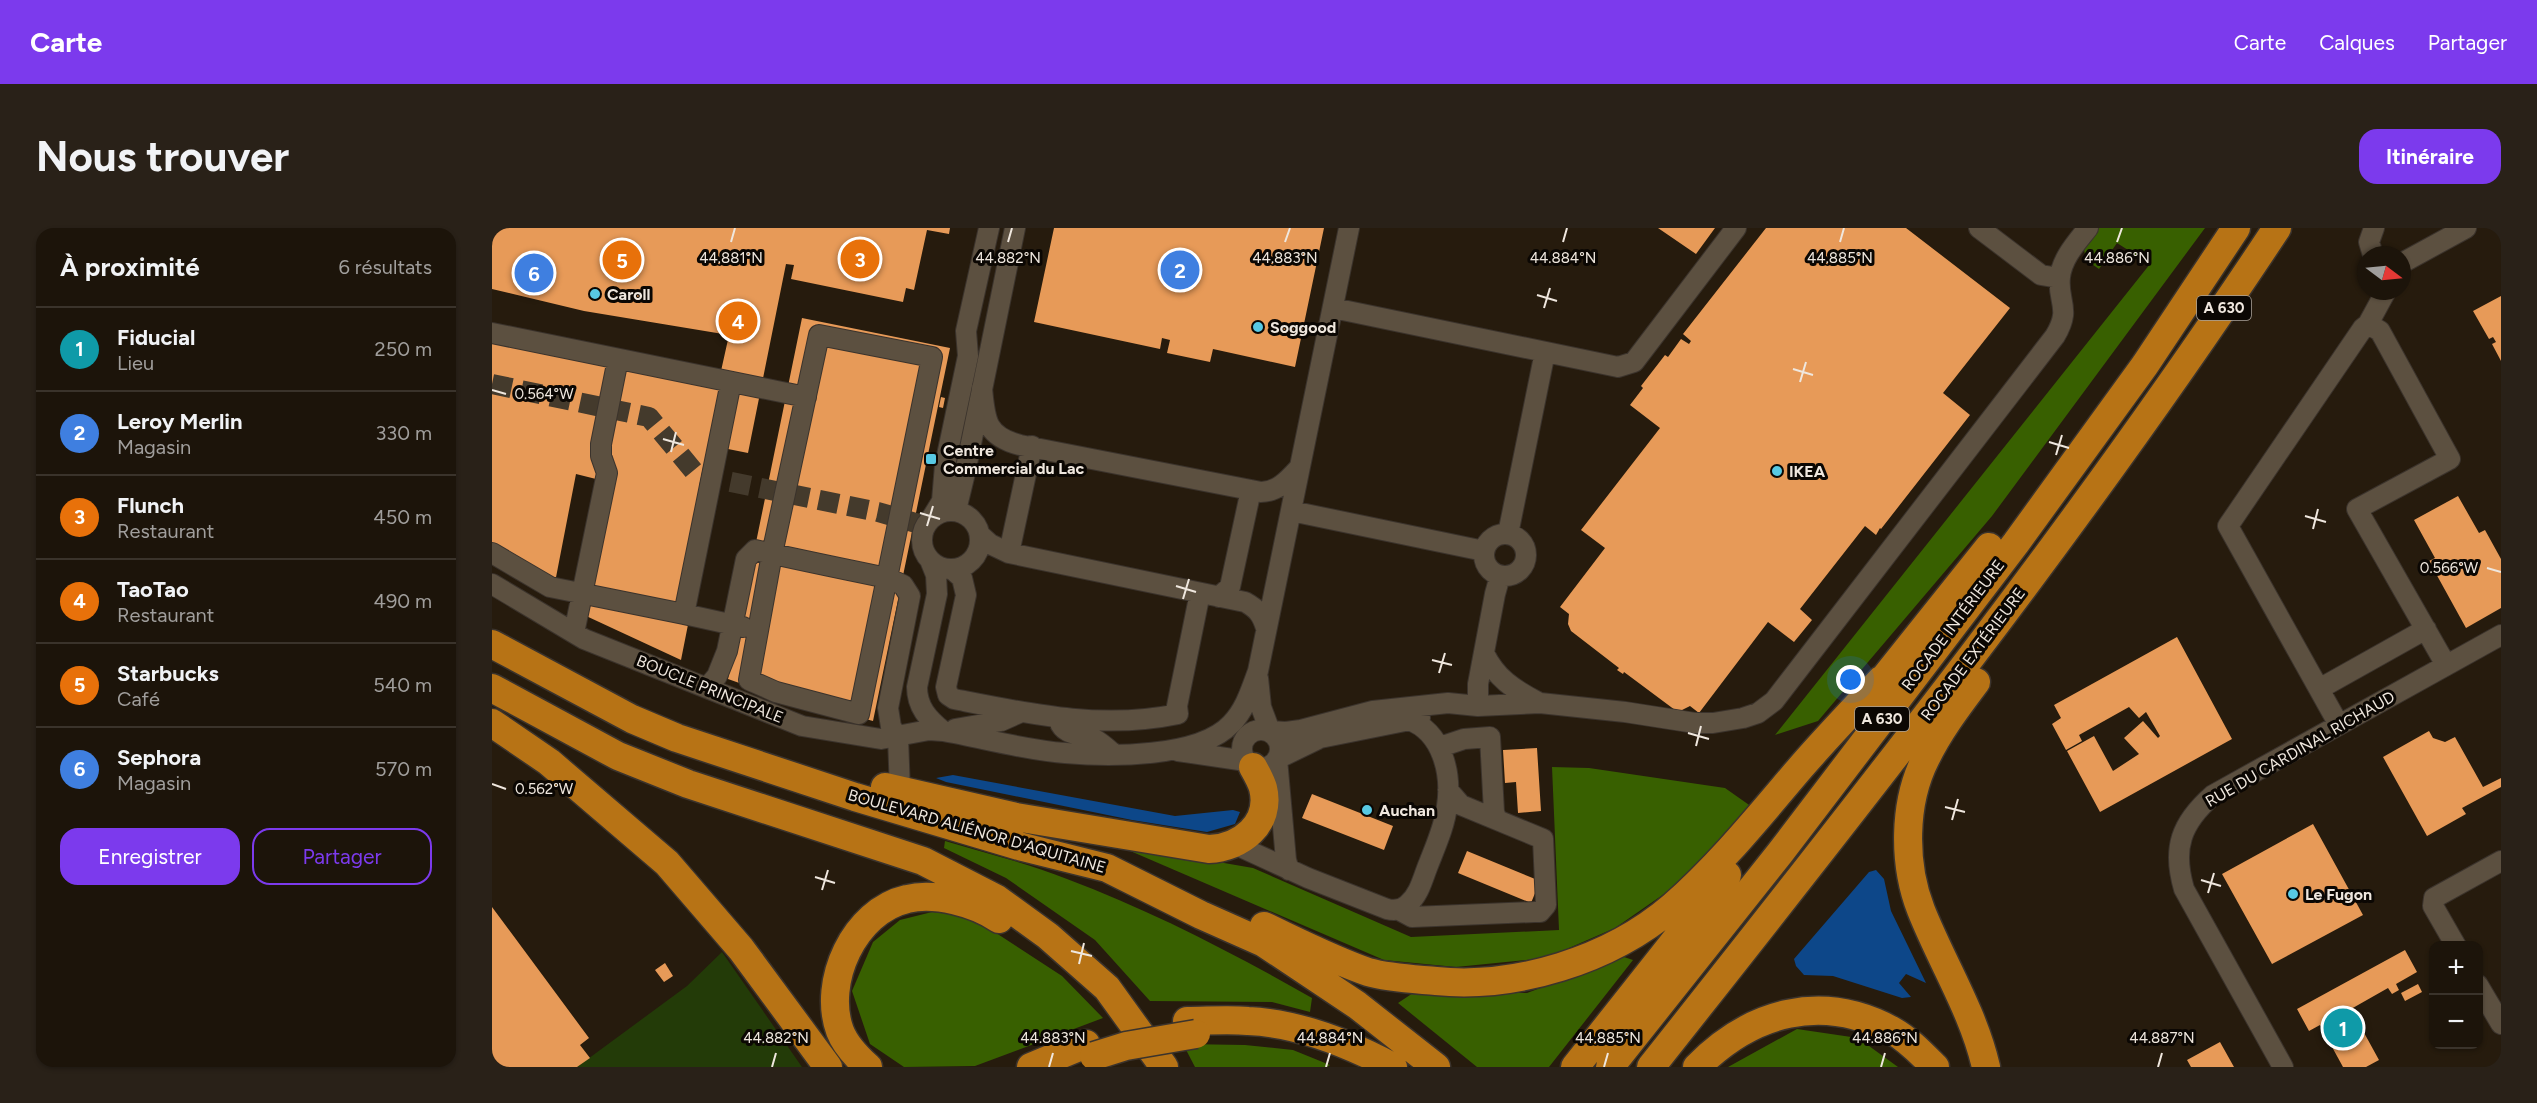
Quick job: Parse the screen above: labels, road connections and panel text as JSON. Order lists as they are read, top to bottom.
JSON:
{
  "streets": {
    "highway": [
      "A 630",
      "ROCADE INTÉRIEURE",
      "ROCADE EXTÉRIEURE",
      "BOULEVARD ALIÉNOR D'AQUITAINE"
    ],
    "street": ["BOUCLE PRINCIPALE", "RUE DU CARDINAL RICHAUD"]
  },
  "places": {
    "other": [
      "Caroll",
      "Soggood",
      "IKEA",
      "Auchan",
      "Le Fugon"
    ],
    "transit": ["Centre Commercial du Lac"]
  },
  "north": "right",
  "page": {
    "header": "Carte",
    "nav": ["Carte", "Calques", "Partager"],
    "buttons": [
      "Itinéraire",
      ["Enregistrer", "Partager"]
    ],
    "title": "Nous trouver",
    "heading": ["À proximité", "6 résultats"],
    "pins": [
      "3",
      "5",
      "2",
      "6",
      "4",
      "1"
    ],
    "list": [
      {
        "mark": "1",
        "name": "Fiducial",
        "note": "Lieu",
        "value": "250 m"
      },
      {
        "mark": "2",
        "name": "Leroy Merlin",
        "note": "Magasin",
        "value": "330 m"
      },
      {
        "mark": "3",
        "name": "Flunch",
        "note": "Restaurant",
        "value": "450 m"
      },
      {
        "mark": "4",
        "name": "TaoTao",
        "note": "Restaurant",
        "value": "490 m"
      },
      {
        "mark": "5",
        "name": "Starbucks",
        "note": "Café",
        "value": "540 m"
      },
      {
        "mark": "6",
        "name": "Sephora",
        "note": "Magasin",
        "value": "570 m"
      }
    ],
    "map_buttons": ["+", "−"]
  },
  "coordinates": [
    "44.881°N",
    "44.882°N",
    "44.883°N",
    "44.884°N",
    "44.885°N",
    "44.886°N",
    "0.564°W",
    "0.566°W",
    "0.562°W",
    "44.887°N"
  ]
}
